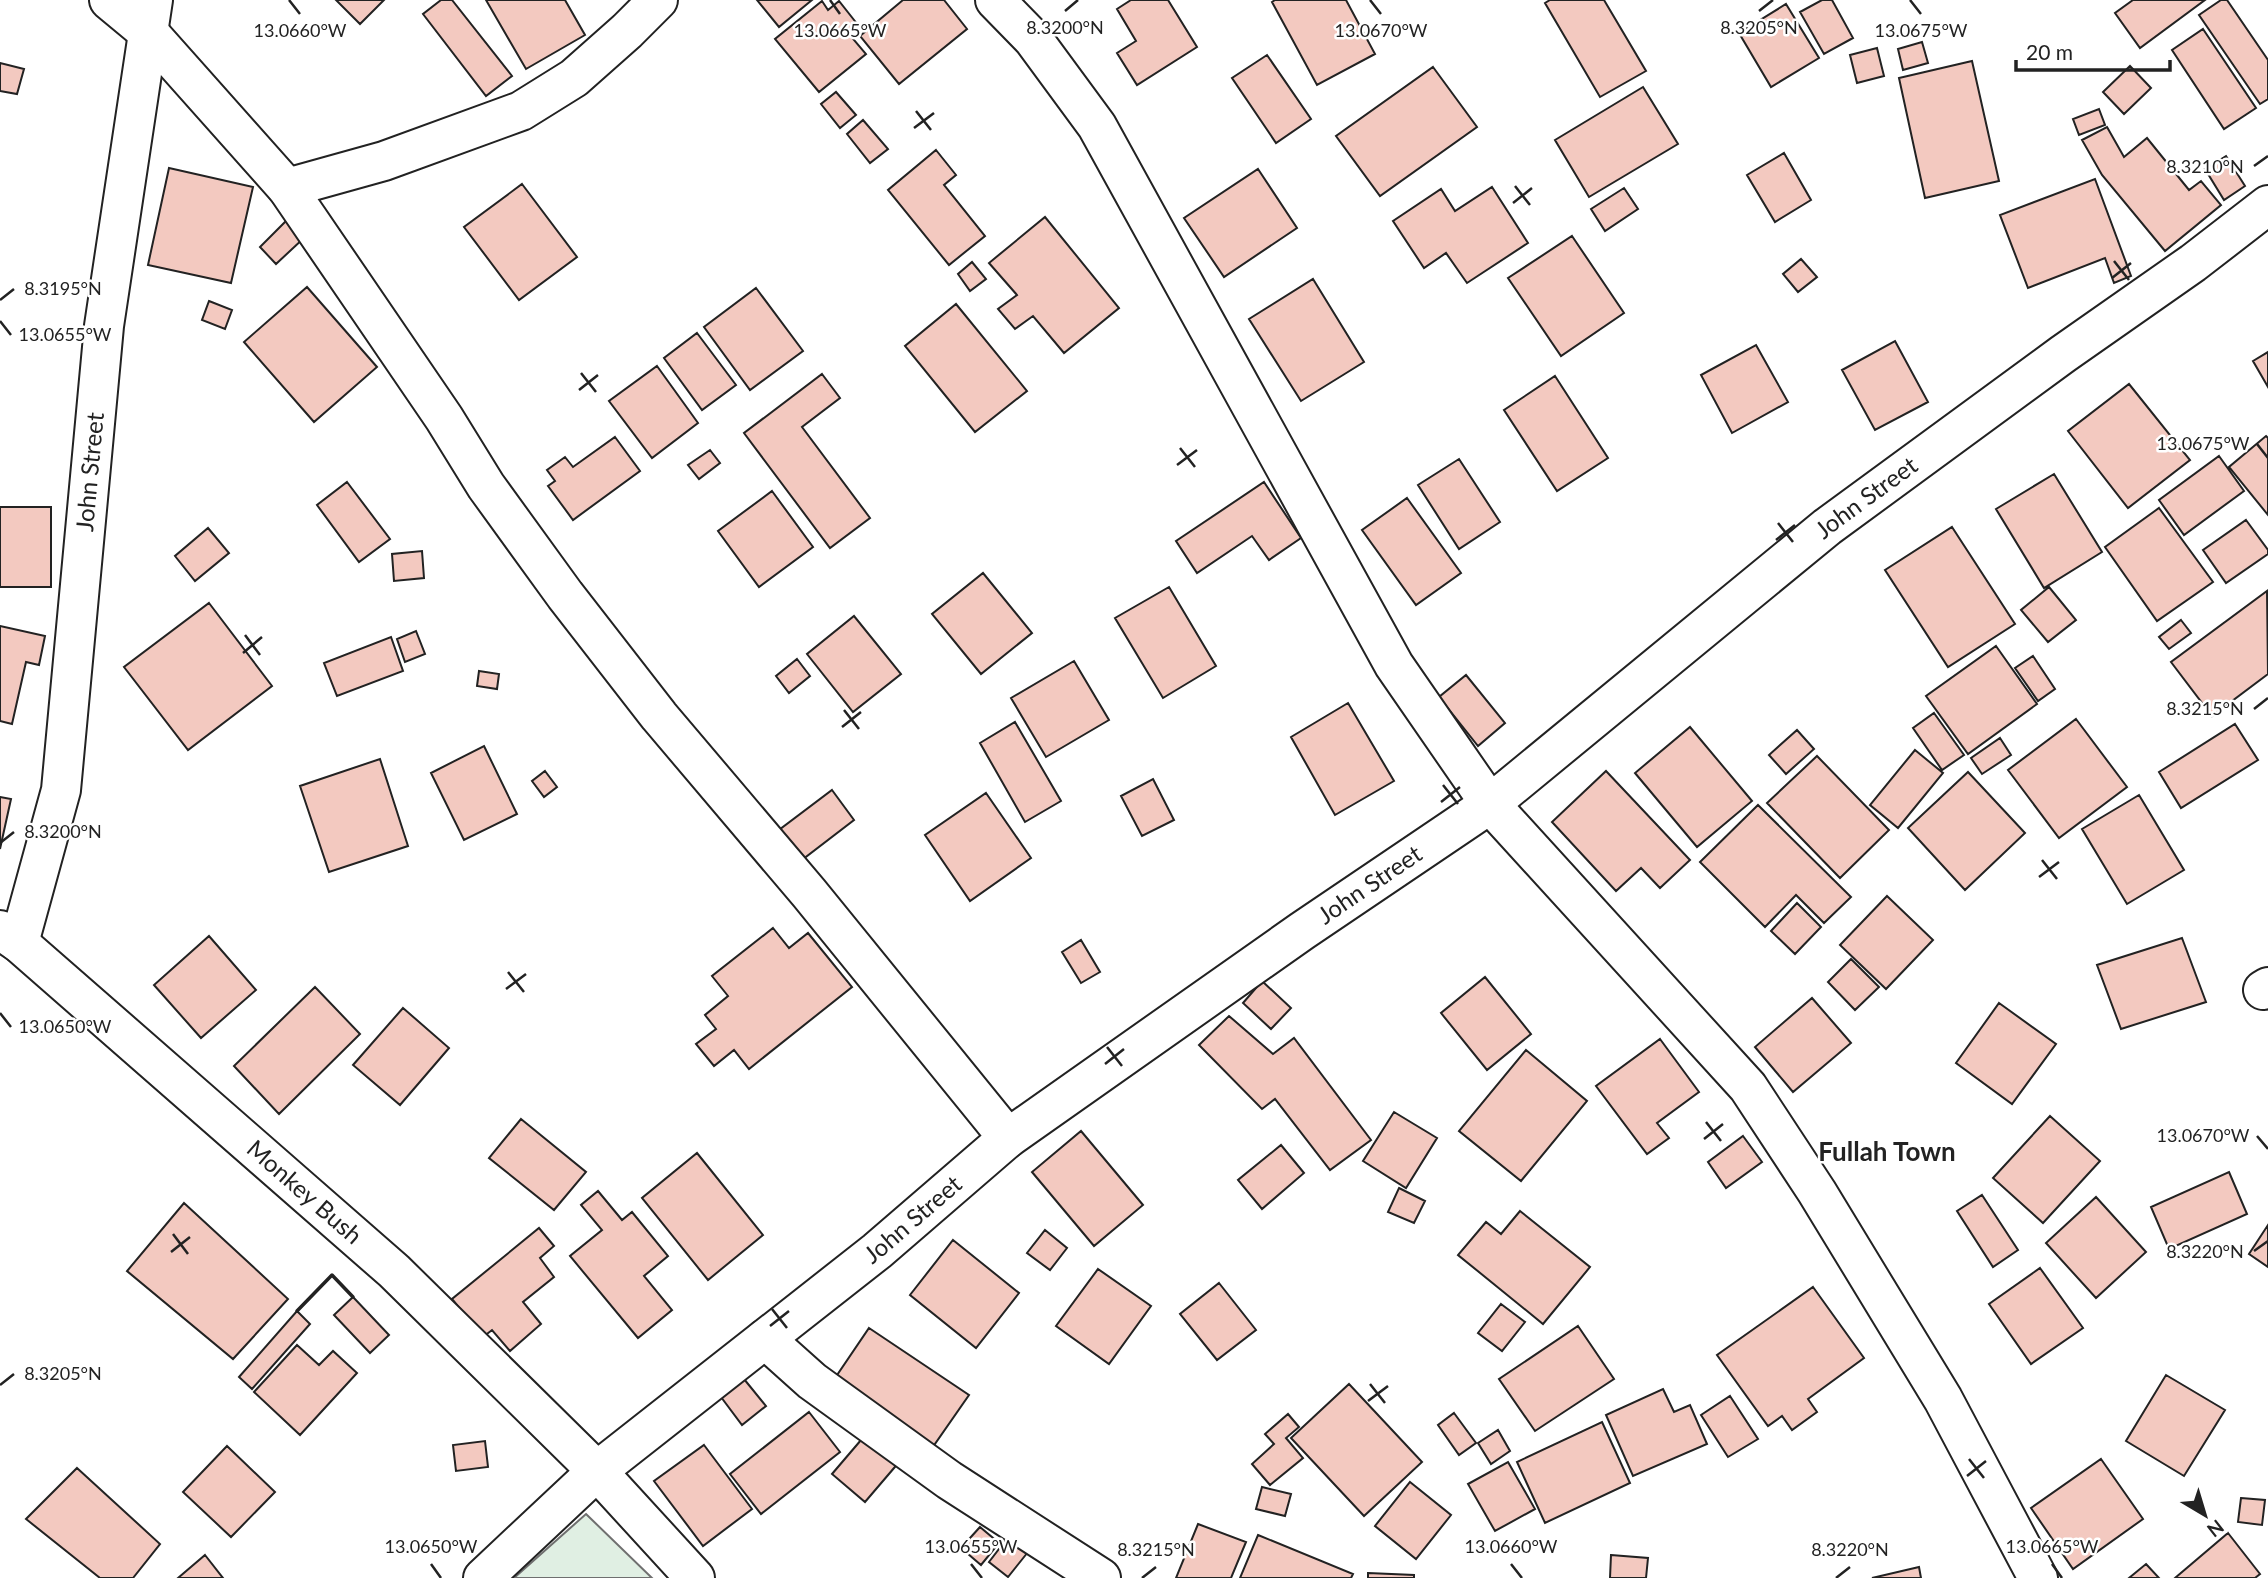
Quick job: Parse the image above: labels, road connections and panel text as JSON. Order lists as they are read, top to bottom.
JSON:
{
  "streets": {
    "street": ["John Street", "Monkey Bush"]
  },
  "crossings": [
    ["John Street", "Monkey Bush"]
  ],
  "districts": ["Fullah Town"],
  "scale_bar": "20 m",
  "north": "bottom right",
  "coordinates": [
    "8.3200°N",
    "8.3205°N",
    "13.0660°W",
    "13.0665°W",
    "13.0670°W",
    "13.0675°W",
    "8.3210°N",
    "8.3195°N",
    "13.0655°W",
    "8.3215°N",
    "13.0650°W",
    "8.3220°N"
  ]
}
